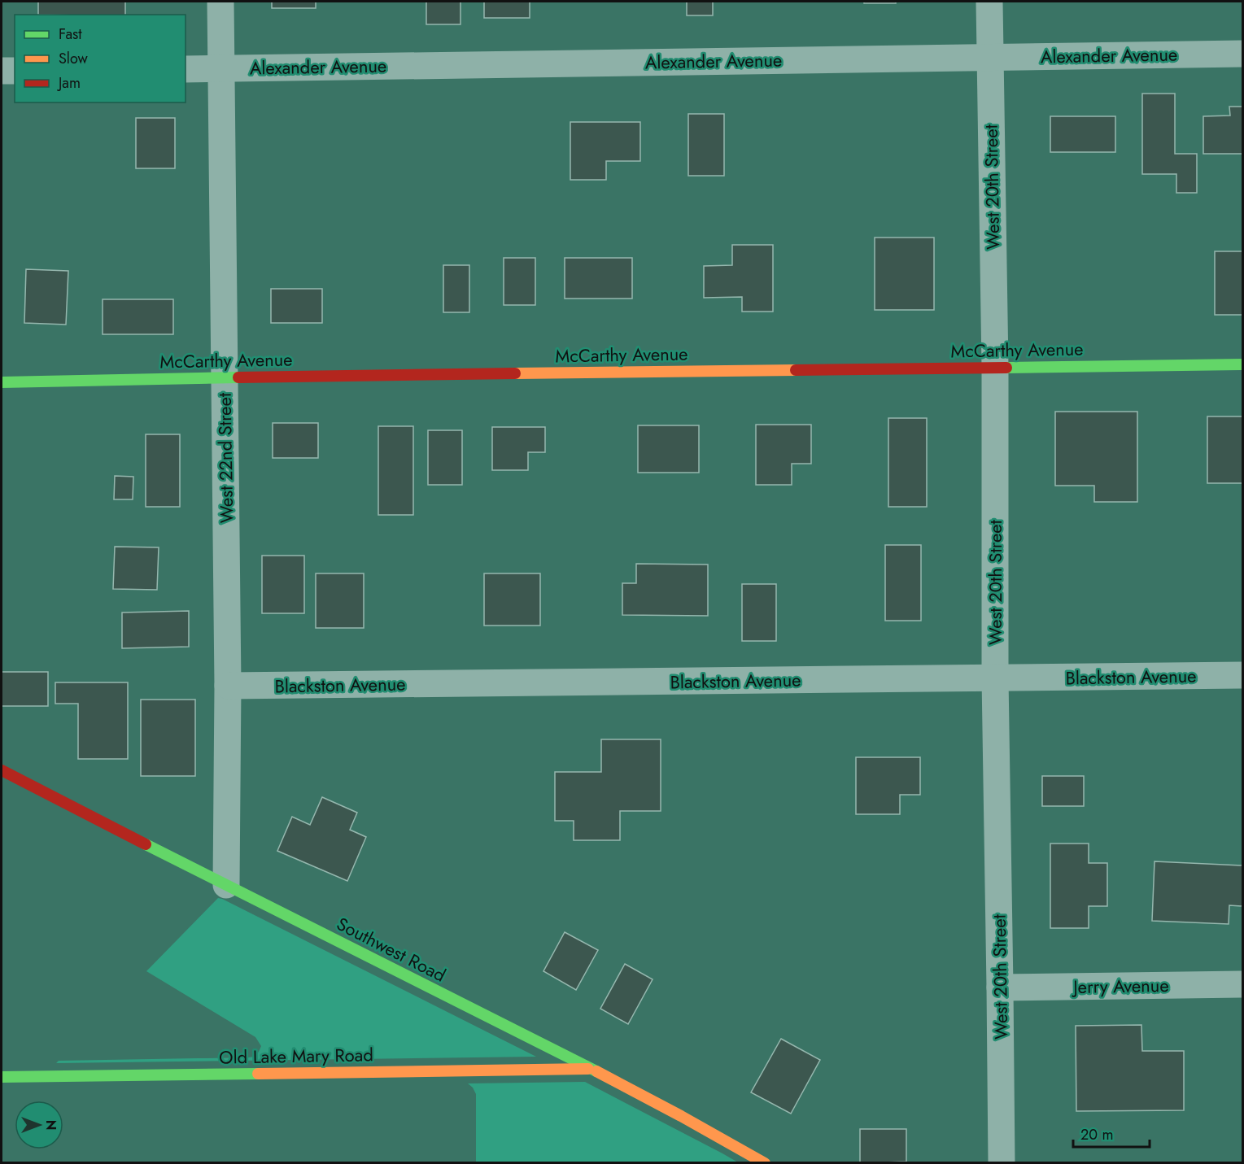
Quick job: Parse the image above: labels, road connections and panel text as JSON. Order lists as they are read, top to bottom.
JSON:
{
  "streets": {
    "street": [
      "Alexander Avenue",
      "West 20th Street",
      "McCarthy Avenue",
      "West 22nd Street",
      "Blackston Avenue",
      "Southwest Road",
      "Jerry Avenue",
      "Old Lake Mary Road"
    ]
  },
  "crossings": [
    ["Alexander Avenue", "West 20th Street"],
    ["Alexander Avenue", "West 22nd Street"],
    ["West 20th Street", "McCarthy Avenue"],
    ["West 20th Street", "Blackston Avenue"],
    ["West 20th Street", "Jerry Avenue"],
    ["McCarthy Avenue", "West 22nd Street"],
    ["West 22nd Street", "Blackston Avenue"],
    ["West 22nd Street", "Southwest Road"],
    ["Southwest Road", "Old Lake Mary Road"]
  ],
  "legend": ["Fast", "Slow", "Jam"],
  "scale_bar": "20 m",
  "north": "right"
}
